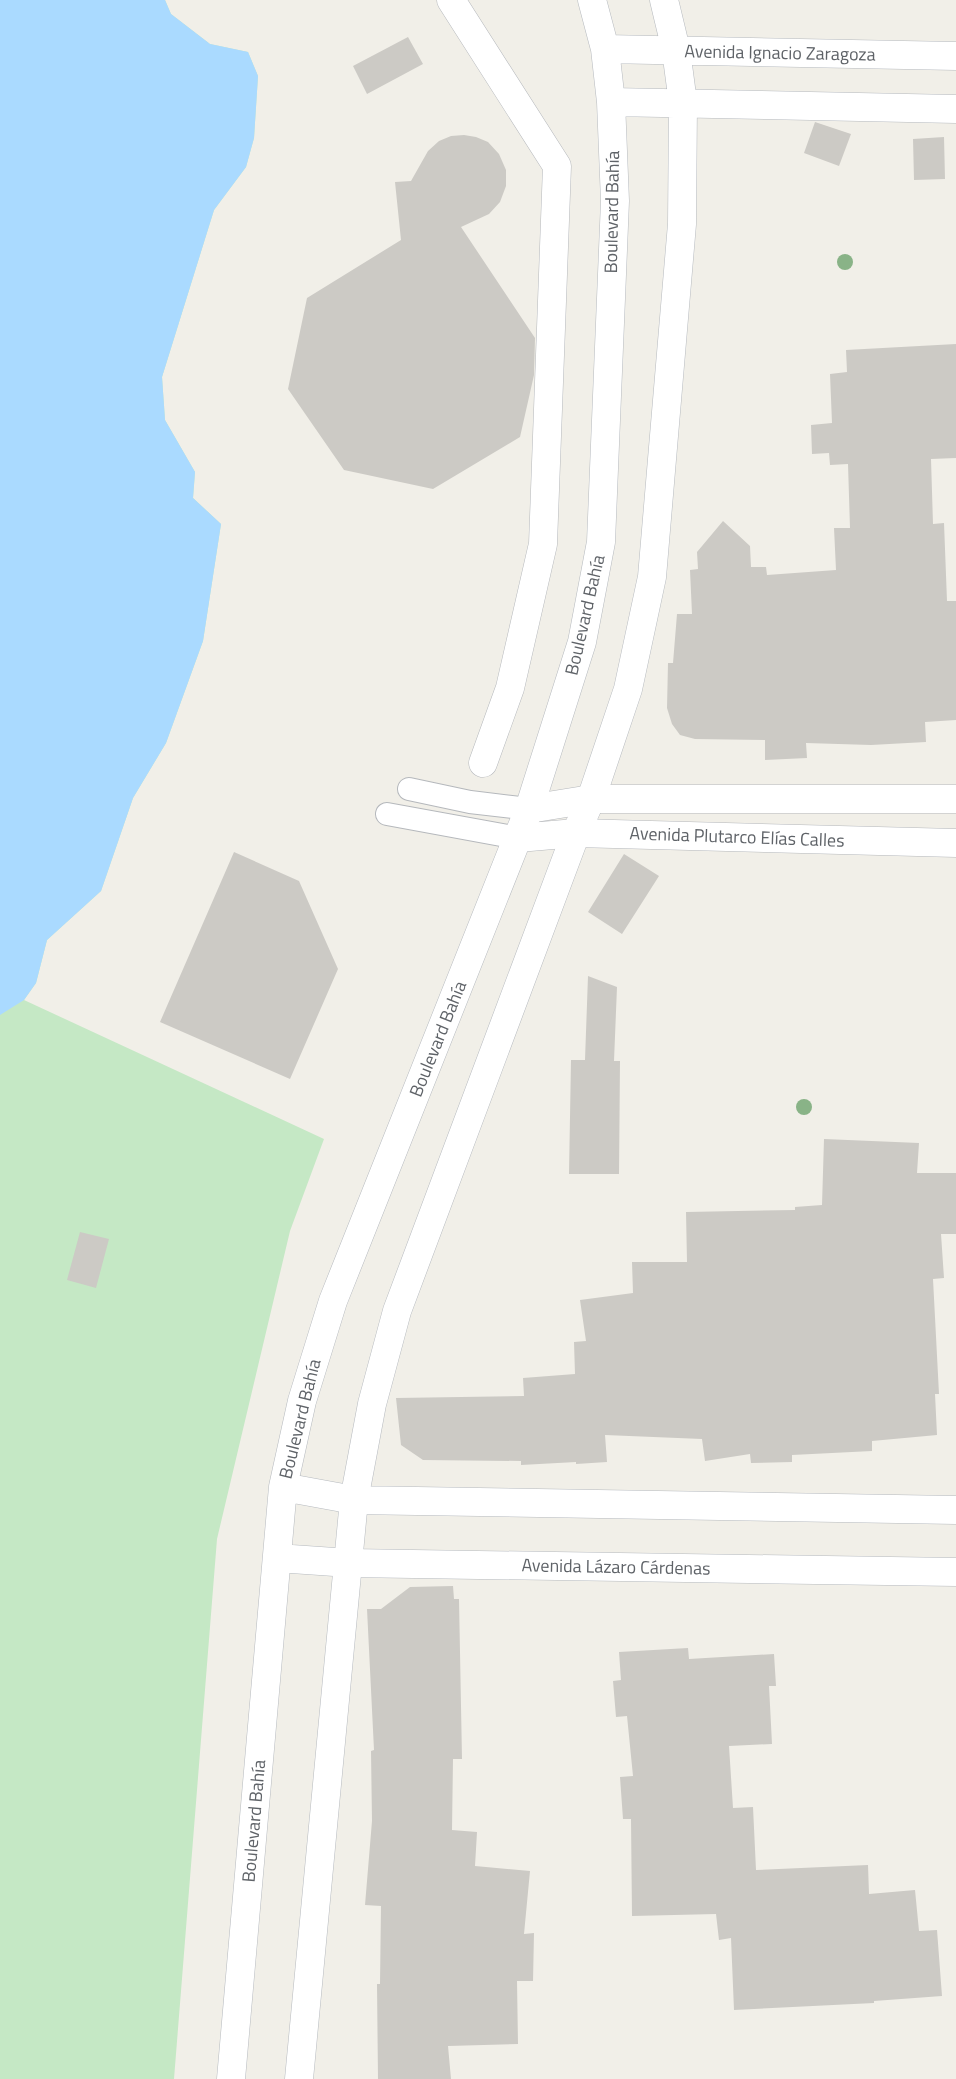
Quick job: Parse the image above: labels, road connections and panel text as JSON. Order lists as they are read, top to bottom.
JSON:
{
  "streets": {
    "main road": [
      "Avenida Ignacio Zaragoza",
      "Boulevard Bahía",
      "Avenida Plutarco Elías Calles",
      "Avenida Lázaro Cárdenas"
    ]
  },
  "crossings": [
    ["Avenida Ignacio Zaragoza", "Boulevard Bahía"],
    ["Boulevard Bahía", "Avenida Plutarco Elías Calles"],
    ["Boulevard Bahía", "Avenida Lázaro Cárdenas"]
  ]
}
